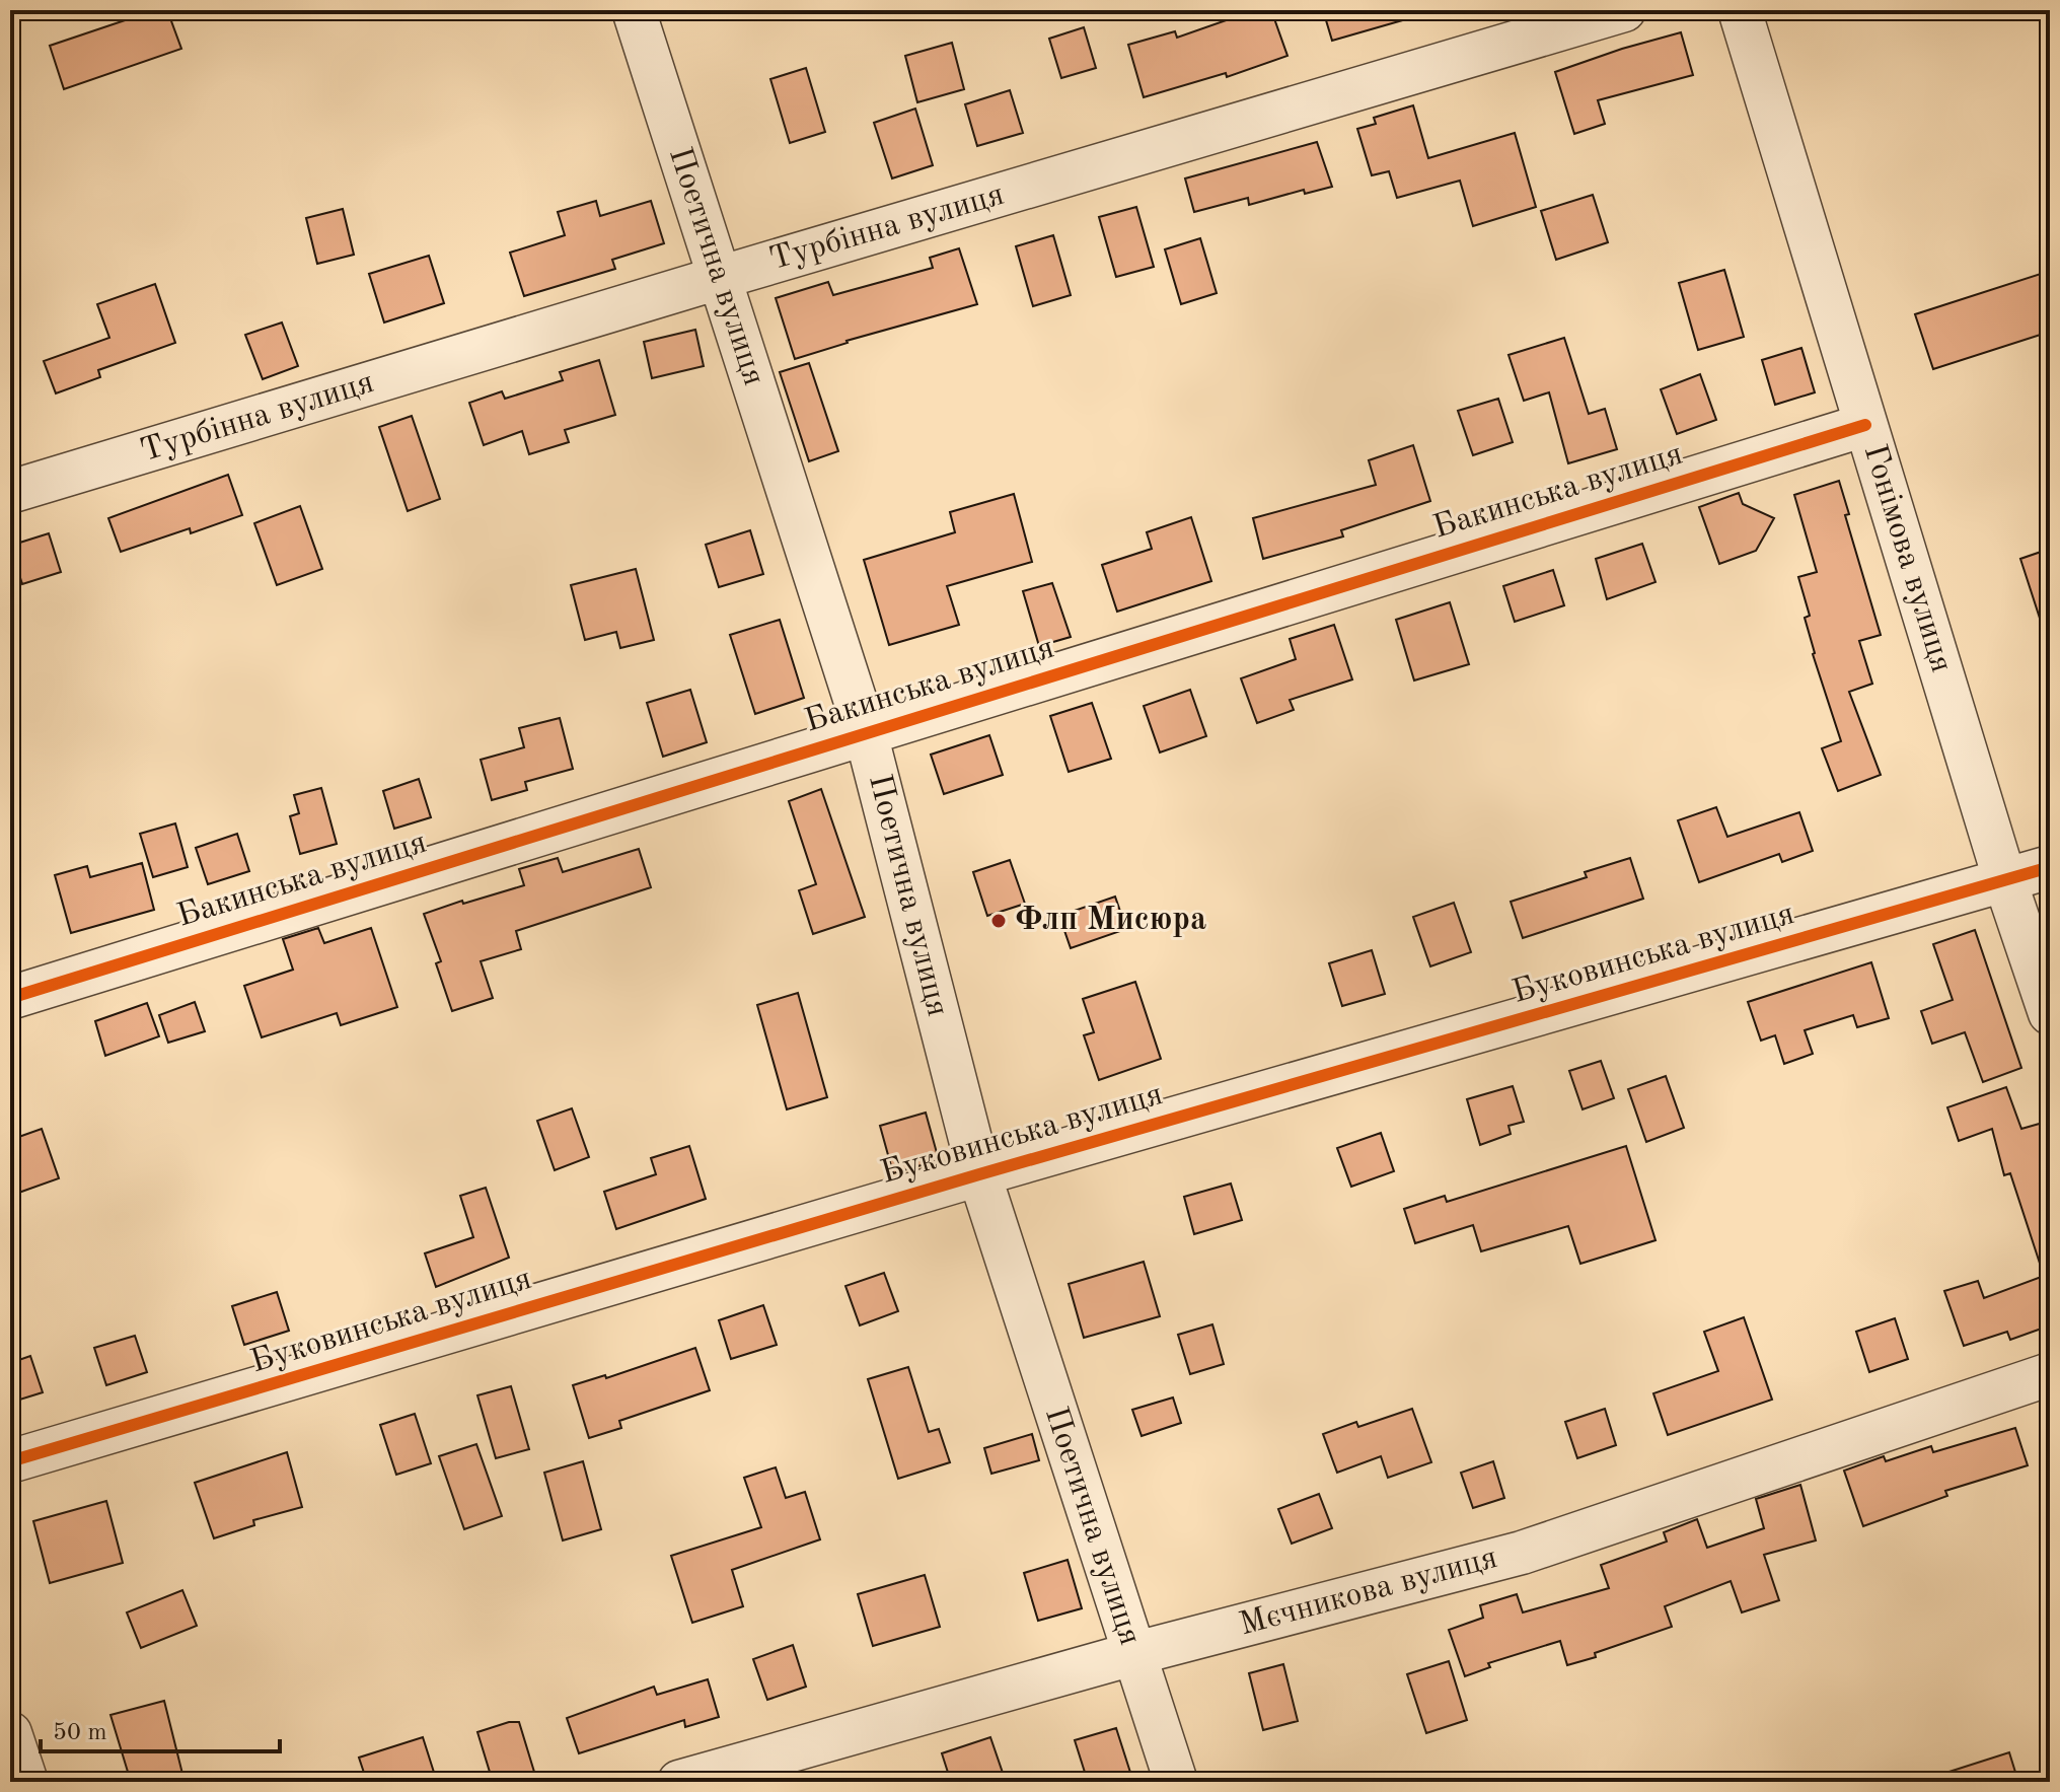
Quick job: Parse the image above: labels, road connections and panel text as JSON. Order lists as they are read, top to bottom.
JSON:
{
  "streets": {
    "street": [
      "Турбінна вулиця",
      "Поетична вулиця",
      "Бакинська вулиця",
      "Гонімова вулиця",
      "Буковинська вулиця",
      "Мєчникова вулиця"
    ]
  },
  "crossings": [
    ["Турбінна вулиця", "Поетична вулиця"],
    ["Поетична вулиця", "Бакинська вулиця"],
    ["Поетична вулиця", "Буковинська вулиця"],
    ["Поетична вулиця", "Мєчникова вулиця"],
    ["Бакинська вулиця", "Гонімова вулиця"],
    ["Гонімова вулиця", "Буковинська вулиця"]
  ],
  "places": ["Флп Мисюра"],
  "scale_bar": "50 m"
}
